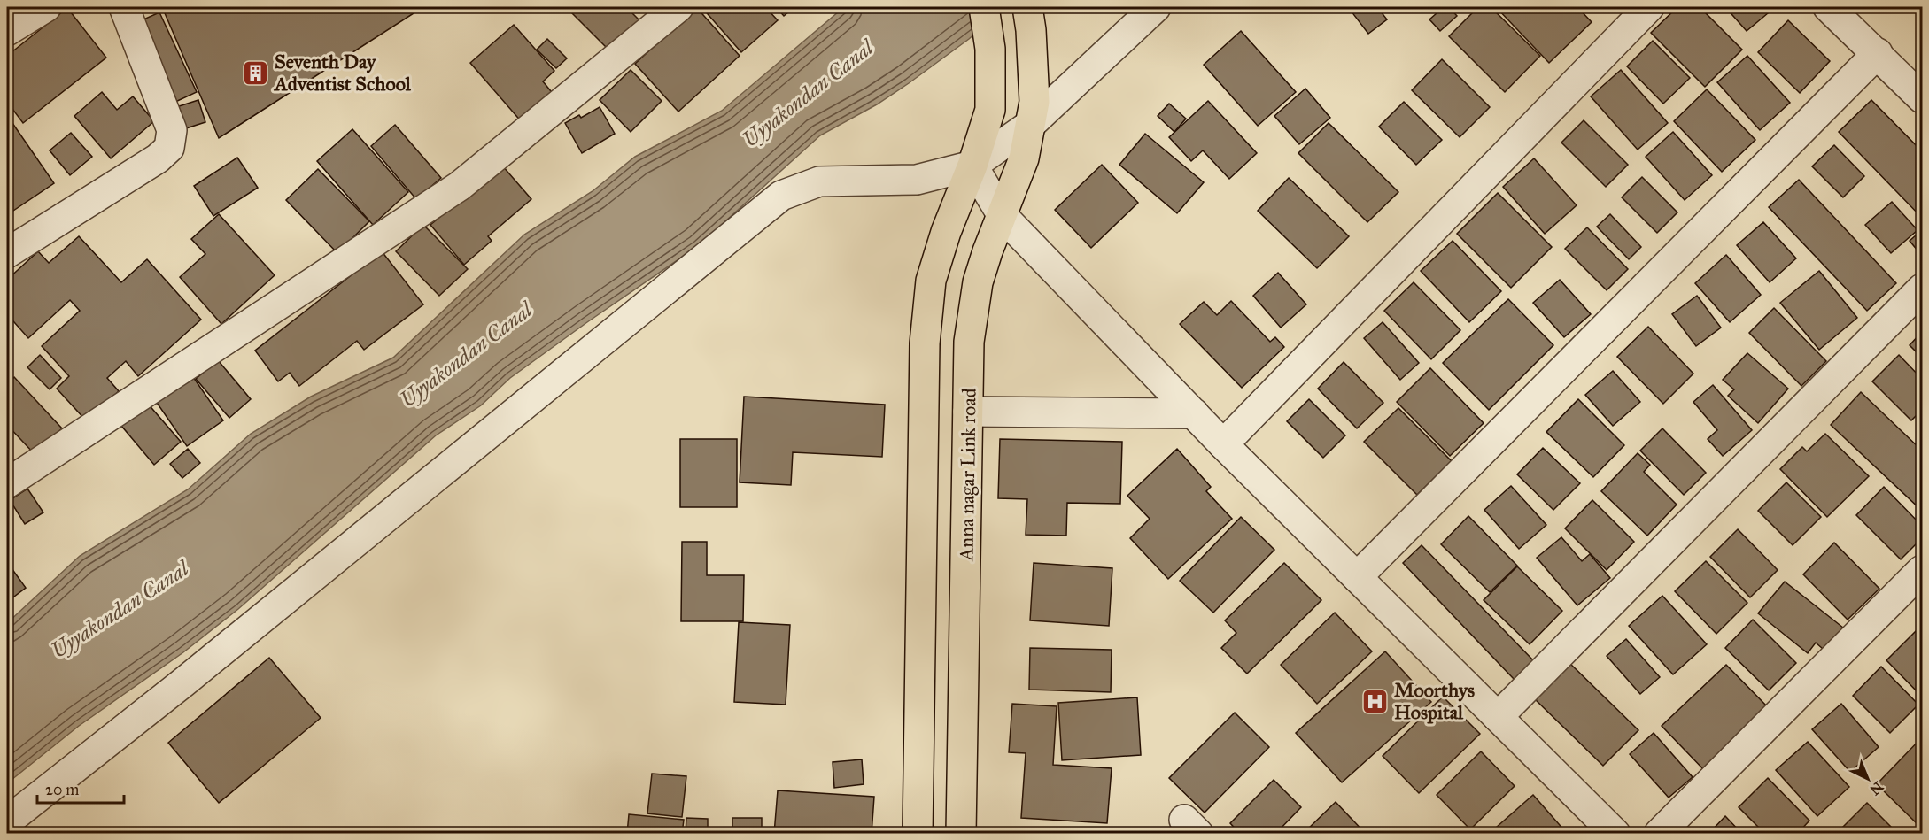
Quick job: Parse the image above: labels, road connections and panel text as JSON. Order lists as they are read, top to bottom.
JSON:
{
  "streets": {
    "main road": ["Anna nagar Link road"]
  },
  "water": ["Uyyakondan Canal"],
  "places": {
    "building": ["Seventh Day Adventist School"],
    "hospital": ["Moorthys Hospital"]
  },
  "scale_bar": "20 m",
  "north": "bottom right"
}
